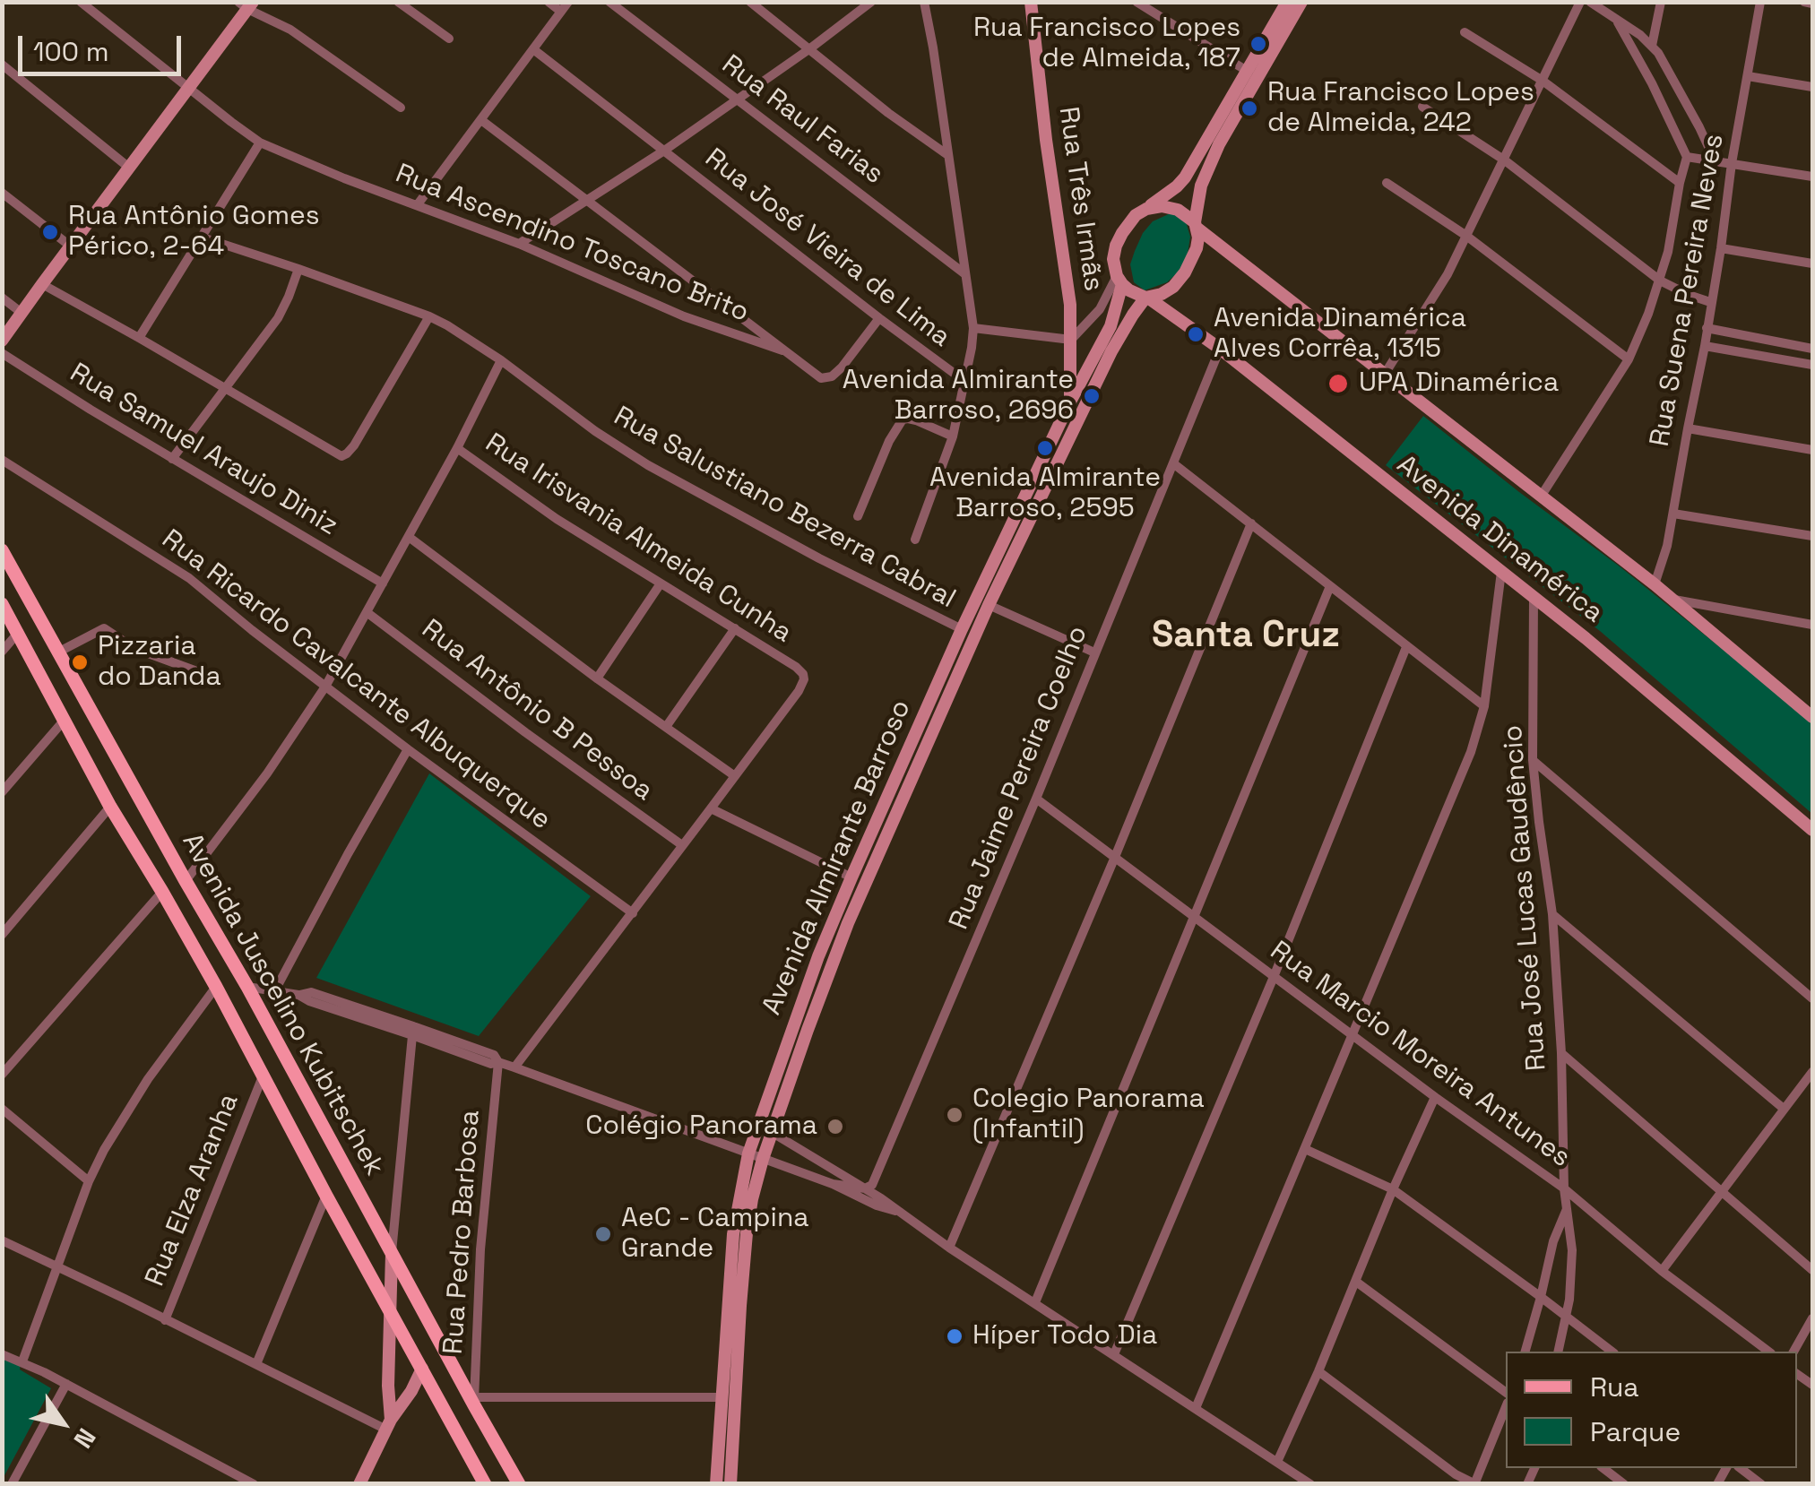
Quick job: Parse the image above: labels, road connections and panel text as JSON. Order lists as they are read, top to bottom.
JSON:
{
  "streets": {
    "main road": [
      "Rua Três Irmãs",
      "Avenida Dinamérica",
      "Avenida Almirante Barroso",
      "Avenida Juscelino Kubitschek"
    ],
    "street": [
      "Rua Raul Farias",
      "Rua Ascendino Toscano Brito",
      "Rua José Vieira de Lima",
      "Rua Suena Pereira Neves",
      "Rua Samuel Araujo Diniz",
      "Rua Salustiano Bezerra Cabral",
      "Rua Irisvania Almeida Cunha",
      "Rua Ricardo Cavalcante Albuquerque",
      "Rua Antônio B Pessoa",
      "Rua Jaime Pereira Coelho",
      "Rua José Lucas Gaudêncio",
      "Rua Marcio Moreira Antunes",
      "Rua Elza Aranha",
      "Rua Pedro Barbosa"
    ]
  },
  "crossings": [
    ["Rua Três Irmãs", "Avenida Almirante Barroso"],
    ["Rua Salustiano Bezerra Cabral", "Avenida Almirante Barroso"],
    ["Avenida Dinamérica", "Rua Jaime Pereira Coelho"],
    ["Avenida Dinamérica", "Avenida Almirante Barroso"],
    ["Avenida Dinamérica", "Rua José Lucas Gaudêncio"],
    ["Rua Jaime Pereira Coelho", "Rua Marcio Moreira Antunes"],
    ["Rua José Lucas Gaudêncio", "Rua Marcio Moreira Antunes"],
    ["Avenida Juscelino Kubitschek", "Rua Elza Aranha"],
    ["Avenida Juscelino Kubitschek", "Rua Pedro Barbosa"]
  ],
  "districts": ["Santa Cruz"],
  "places": [
    "Rua Francisco Lopes de Almeida, 187",
    "Rua Francisco Lopes de Almeida, 242",
    "Rua Antônio Gomes Périco, 2-64",
    "Avenida Dinamérica Alves Corrêa, 1315",
    "UPA Dinamérica",
    "Avenida Almirante Barroso, 2696",
    "Avenida Almirante Barroso, 2595",
    "Pizzaria do Danda",
    "Colegio Panorama (Infantil)",
    "Colégio Panorama",
    "AeC - Campina Grande",
    "Híper Todo Dia"
  ],
  "legend": ["Rua", "Parque"],
  "scale_bar": "100 m",
  "north": "bottom right"
}
